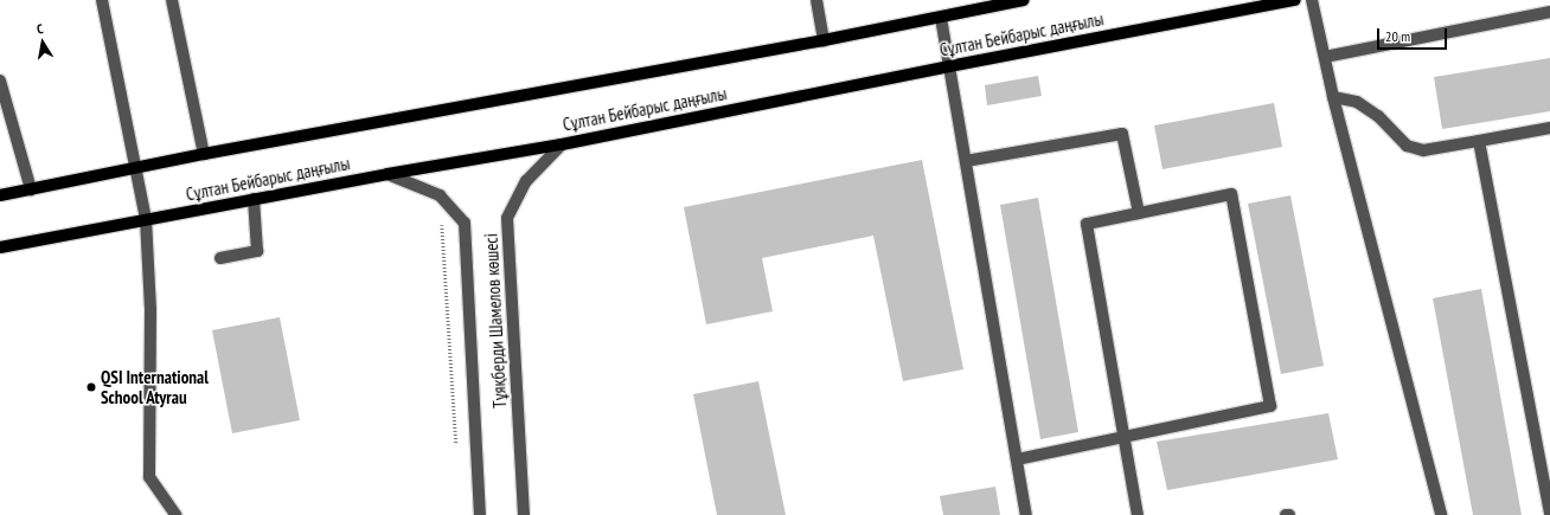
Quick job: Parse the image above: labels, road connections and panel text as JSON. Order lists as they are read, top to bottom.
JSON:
{
  "streets": {
    "main road": ["Сұлтан Бейбарыс даңғылы"],
    "street": ["Тұяқберди Шамелов көшесі"]
  },
  "crossings": [
    ["Сұлтан Бейбарыс даңғылы", "Тұяқберди Шамелов көшесі"]
  ],
  "places": ["QSI International School Atyrau"],
  "scale_bar": "20 m",
  "north": "top"
}
